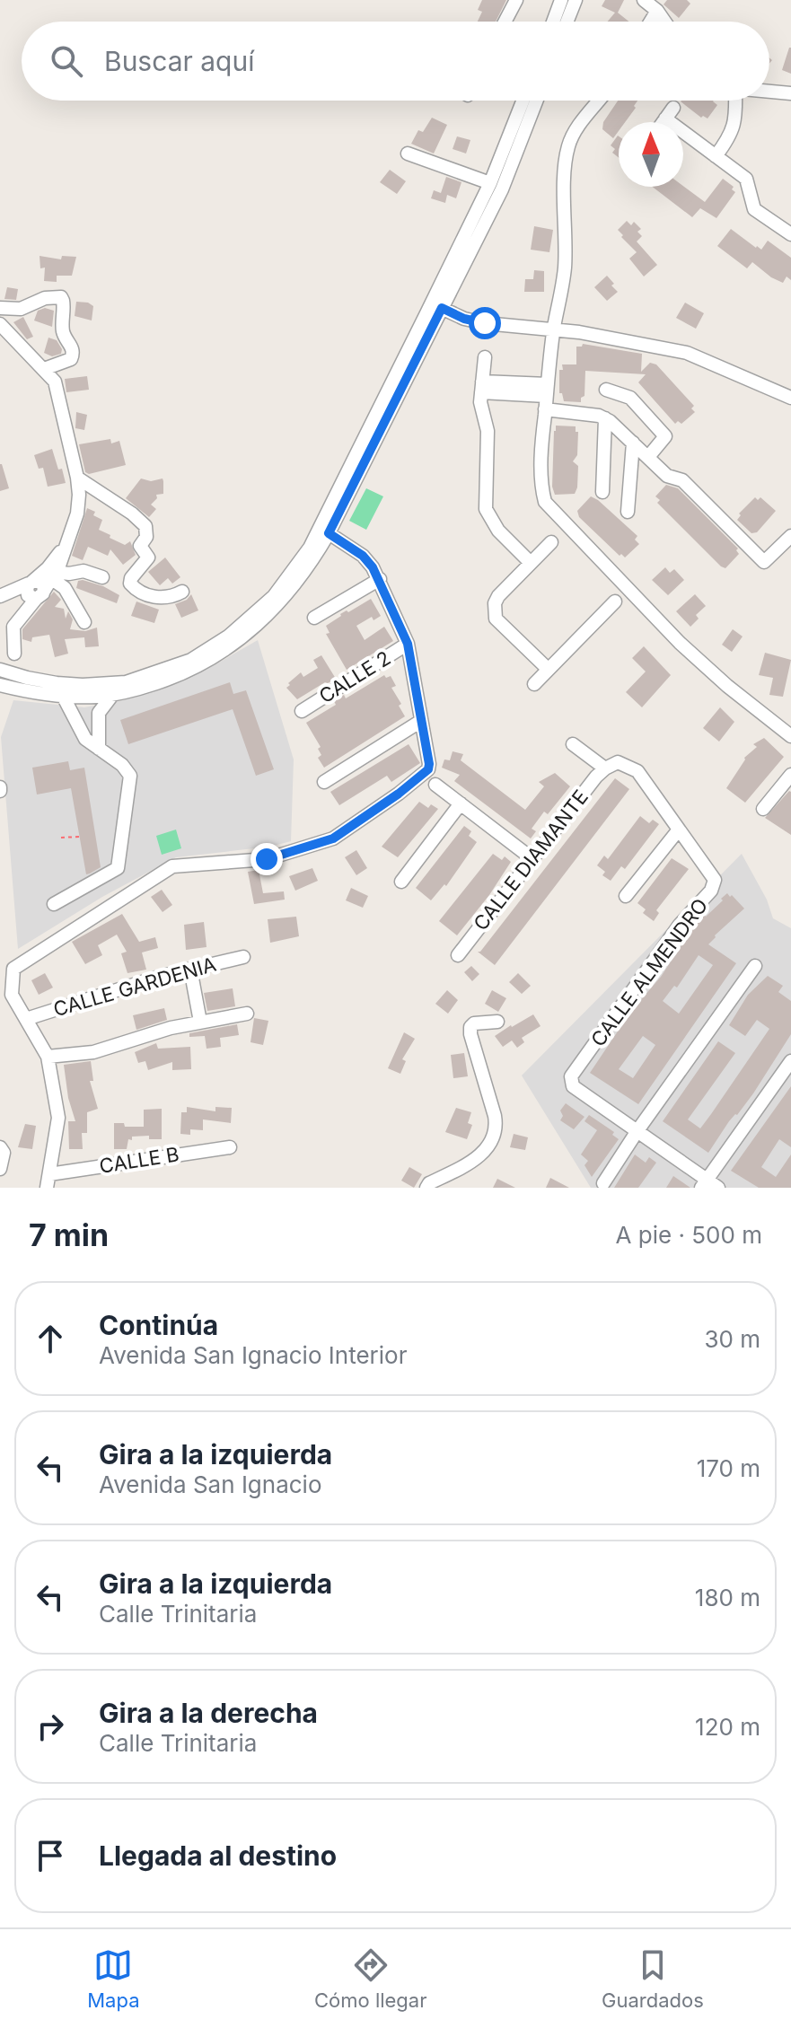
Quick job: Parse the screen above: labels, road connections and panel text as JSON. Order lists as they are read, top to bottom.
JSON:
{
  "streets": {
    "street": [
      "CALLE 2",
      "CALLE DIAMANTE",
      "CALLE ALMENDRO",
      "CALLE GARDENIA",
      "CALLE B"
    ]
  },
  "north": "top",
  "page": {
    "search": "Buscar aquí",
    "heading": ["7 min", "A pie · 500 m"],
    "list": [
      ["Continúa", "Avenida San Ignacio Interior", "30 m"],
      ["Gira a la izquierda", "Avenida San Ignacio", "170 m"],
      ["Gira a la izquierda", "Calle Trinitaria", "180 m"],
      ["Gira a la derecha", "Calle Trinitaria", "120 m"],
      "Llegada al destino"
    ],
    "nav": ["Mapa", "Cómo llegar", "Guardados"]
  }
}
